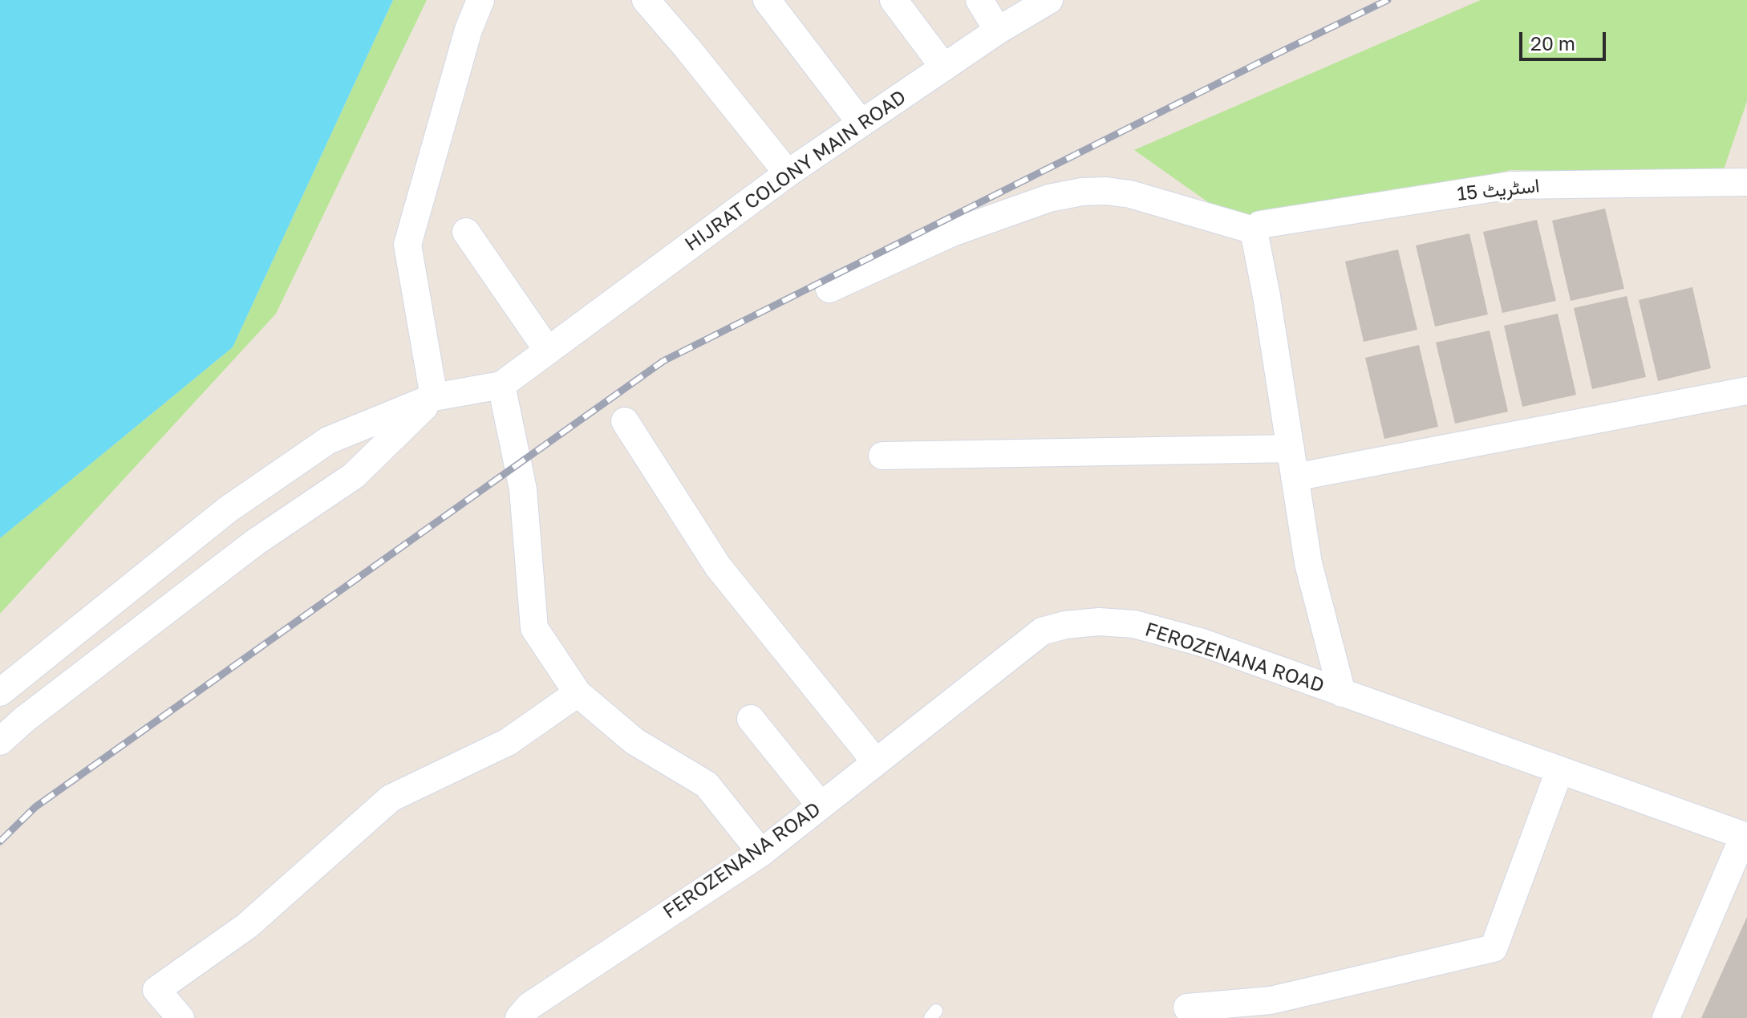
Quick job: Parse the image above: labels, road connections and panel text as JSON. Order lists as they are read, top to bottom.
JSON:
{
  "streets": {
    "street": ["HIJRAT COLONY MAIN ROAD", "اسٹریٹ 15", "FEROZENANA ROAD"]
  },
  "scale_bar": "20 m"
}
